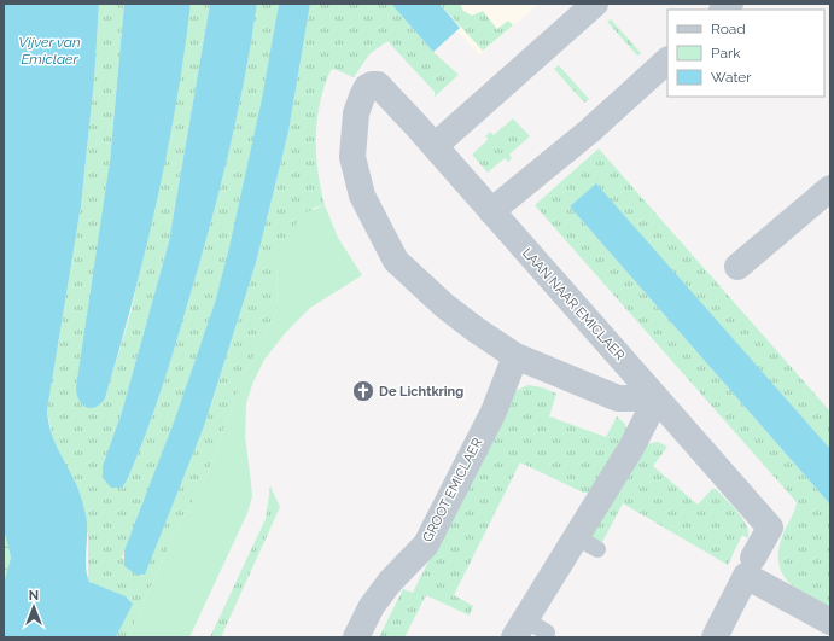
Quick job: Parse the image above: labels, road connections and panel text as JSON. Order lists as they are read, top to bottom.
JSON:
{
  "streets": {
    "street": ["LAAN NAAR EMICLAER", "GROOT EMICLAER"]
  },
  "crossings": [
    ["LAAN NAAR EMICLAER", "GROOT EMICLAER"]
  ],
  "water": ["Vijver van Emiclaer"],
  "places": {
    "church": ["De Lichtkring"]
  },
  "legend": ["Road", "Park", "Water"],
  "north": "top"
}
